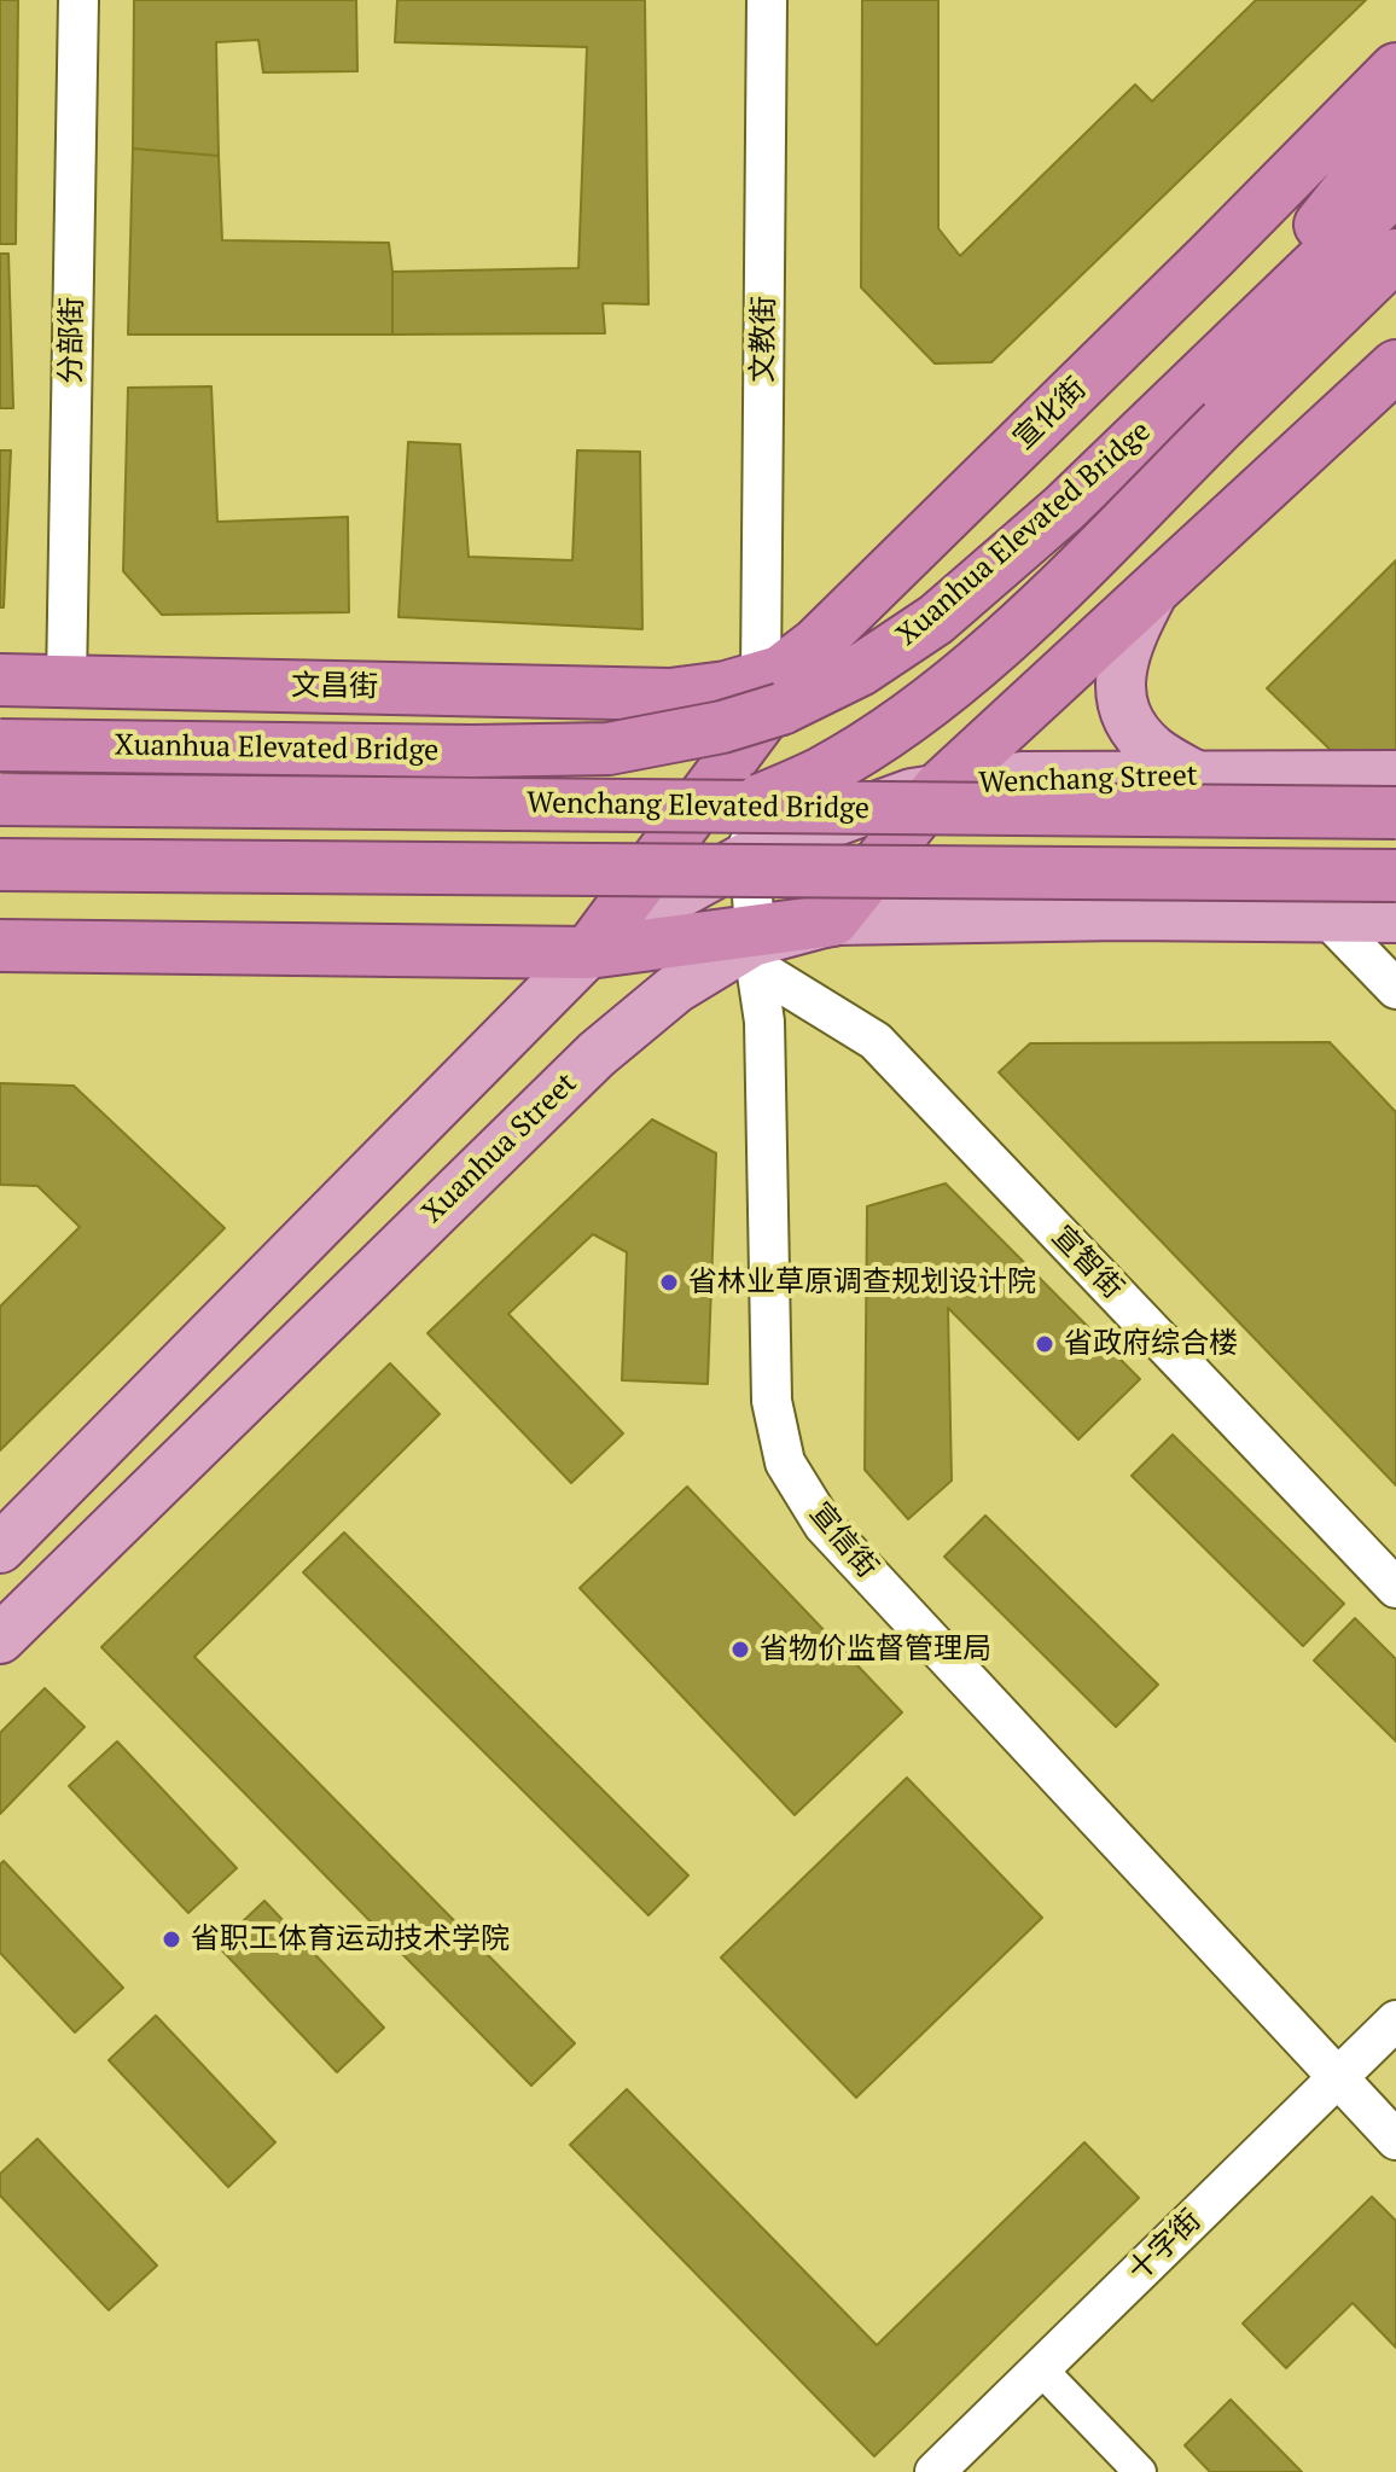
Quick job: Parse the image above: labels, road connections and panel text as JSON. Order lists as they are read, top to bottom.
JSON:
{
  "streets": {
    "highway": [
      "宣化街",
      "Xuanhua Elevated Bridge",
      "文昌街",
      "Wenchang Elevated Bridge"
    ],
    "main road": ["Wenchang Street", "Xuanhua Street"],
    "street": [
      "文教街",
      "分部街",
      "宣智街",
      "宣信街",
      "十字街"
    ]
  },
  "crossings": [
    ["文教街", "宣化街"],
    ["分部街", "文昌街"],
    ["宣化街", "文昌街"],
    ["Wenchang Street", "宣信街"],
    ["Xuanhua Street", "宣智街"],
    ["Xuanhua Street", "宣信街"],
    ["宣智街", "宣信街"],
    ["宣信街", "十字街"]
  ],
  "places": [
    "省林业草原调查规划设计院",
    "省政府综合楼",
    "省物价监督管理局",
    "省职工体育运动技术学院"
  ]
}
